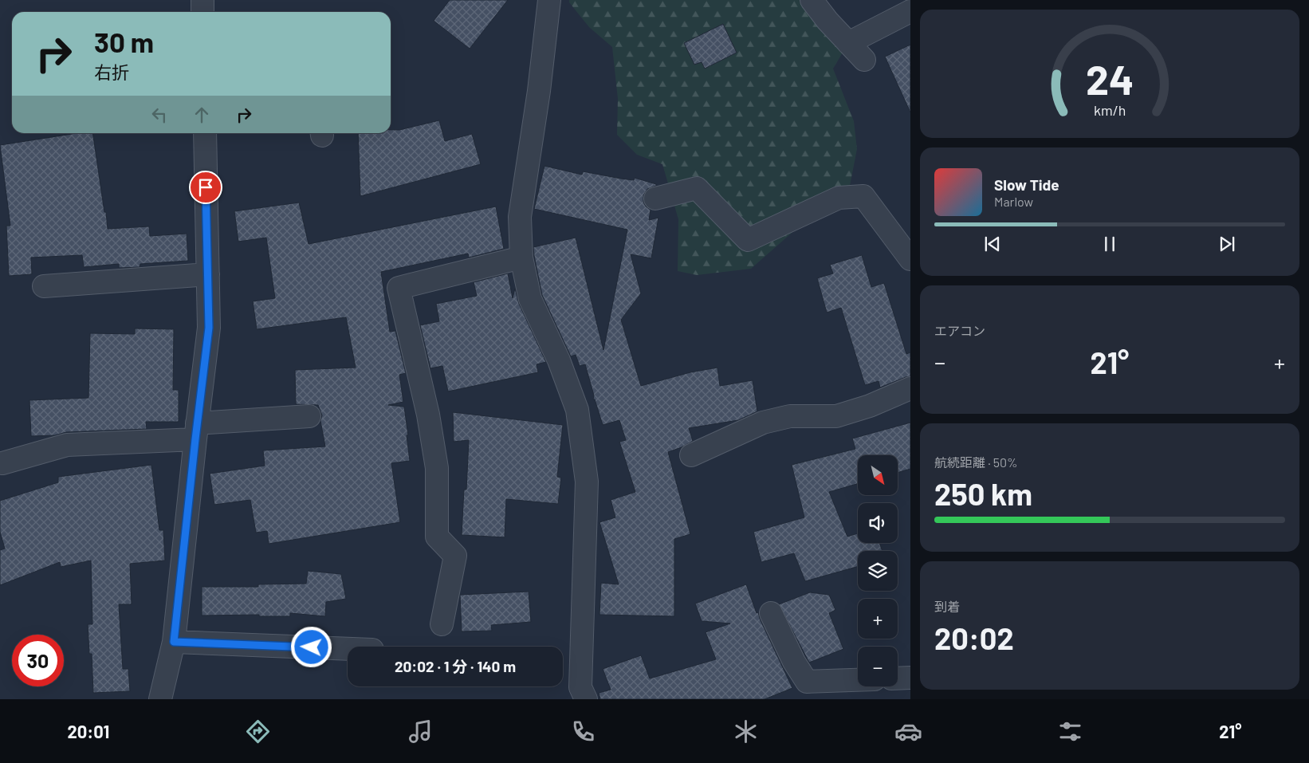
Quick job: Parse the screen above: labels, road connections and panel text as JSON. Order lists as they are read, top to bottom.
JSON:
{
  "north": "bottom right",
  "page": {
    "turn": ["30 m", "右折"],
    "song": ["Slow Tide", "Marlow"],
    "tile": [
      "エアコン",
      ["航続距離 · 50%", "250 km"],
      ["到着", "20:02"]
    ],
    "heat": ["−", "21°", "+"],
    "map_buttons": ["+", "−"],
    "limit": "30",
    "trip": "20:02 · 1 分 · 140 m",
    "tabs": ["20:01", "21°"],
    "gauge": ["24", "km/h"]
  }
}
